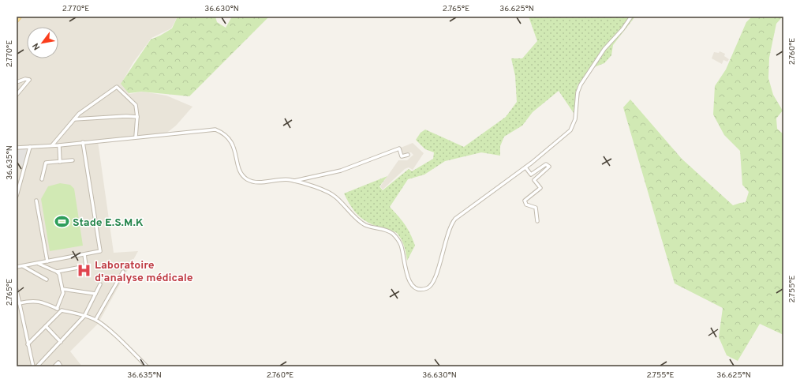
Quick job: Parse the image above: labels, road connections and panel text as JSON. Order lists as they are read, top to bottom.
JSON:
{
  "places": {
    "sports": ["Stade E.S.M.K"],
    "hospital": ["Laboratoire d'analyse médicale"]
  },
  "north": "bottom left",
  "coordinates": [
    "2.770°E",
    "36.630°N",
    "2.765°E",
    "36.625°N",
    "2.760°E",
    "36.635°N",
    "2.755°E"
  ]
}
